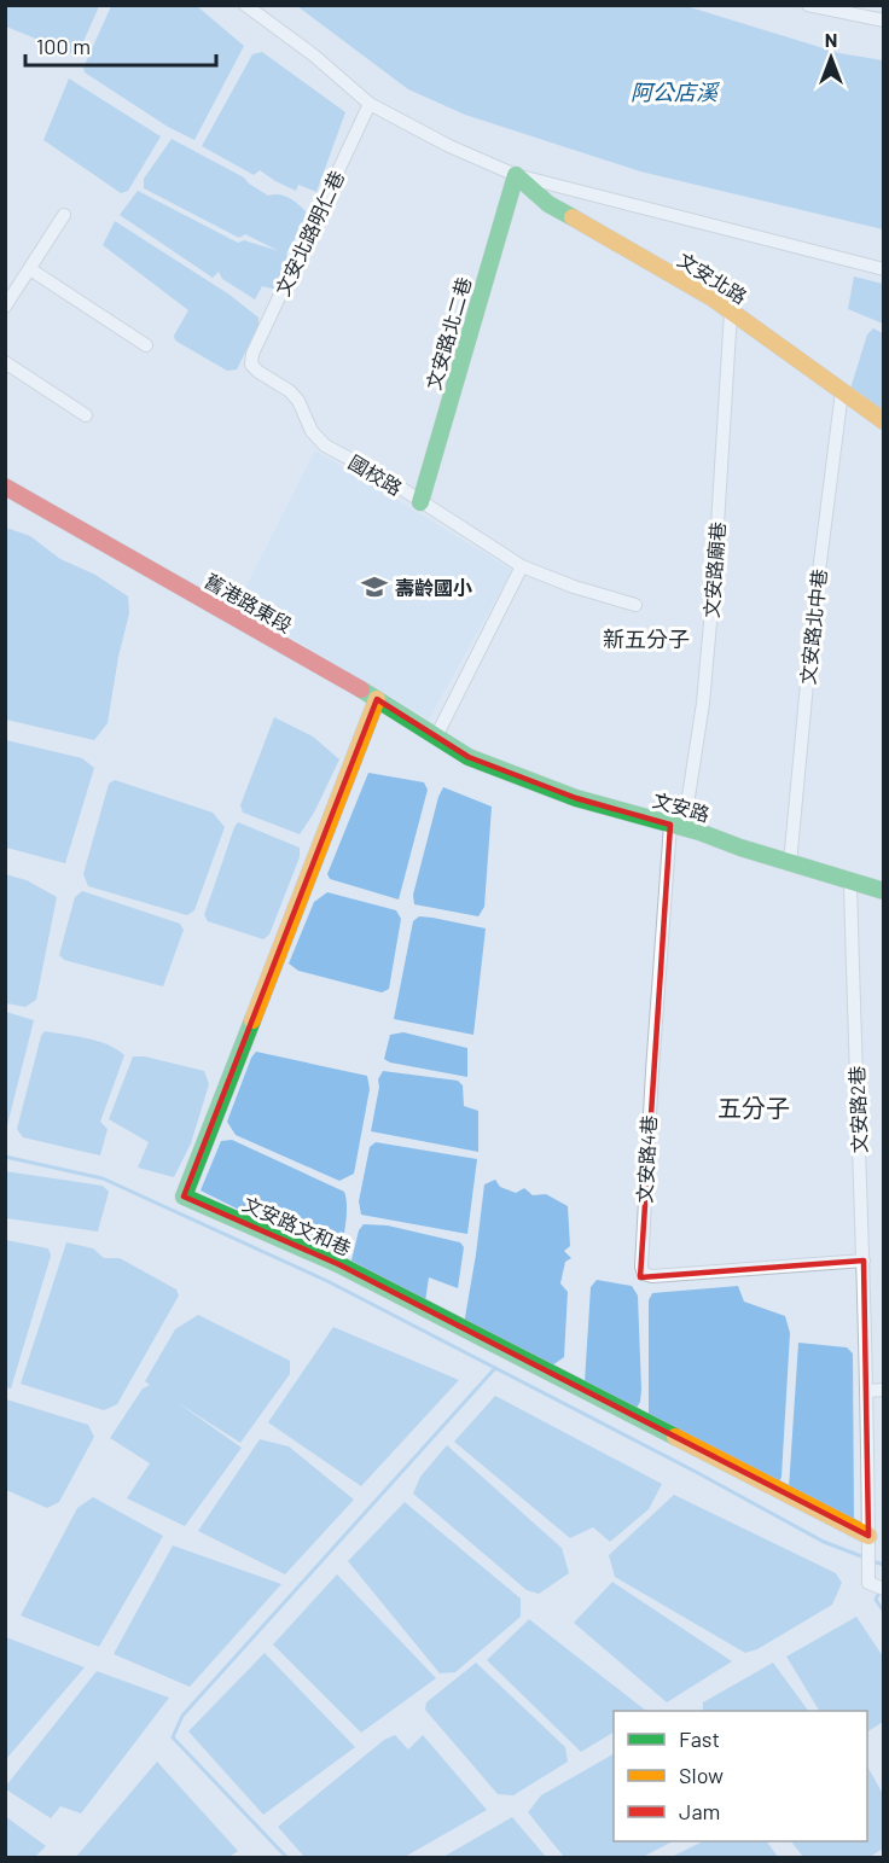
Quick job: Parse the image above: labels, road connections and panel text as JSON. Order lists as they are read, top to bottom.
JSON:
{
  "streets": {
    "street": [
      "文安北路明仁巷",
      "文安北路",
      "文安路北二巷",
      "國校路",
      "文安路廟巷",
      "舊港路東段",
      "文安路北中巷",
      "文安路",
      "文安路2巷",
      "文安路4巷",
      "文安路文和巷"
    ]
  },
  "crossings": [
    ["文安北路明仁巷", "國校路"],
    ["文安北路", "文安路北二巷"],
    ["文安北路", "文安路廟巷"],
    ["文安北路", "文安路北中巷"],
    ["文安路北二巷", "國校路"],
    ["文安路廟巷", "文安路"],
    ["文安路廟巷", "文安路4巷"],
    ["舊港路東段", "文安路"],
    ["舊港路東段", "文安路文和巷"],
    ["文安路北中巷", "文安路"],
    ["文安路", "文安路2巷"],
    ["文安路", "文安路4巷"],
    ["文安路2巷", "文安路4巷"],
    ["文安路2巷", "文安路文和巷"]
  ],
  "districts": ["新五分子", "五分子"],
  "water": ["阿公店溪"],
  "places": {
    "school or university": ["壽齡國小"]
  },
  "legend": ["Fast", "Slow", "Jam"],
  "scale_bar": "100 m",
  "north": "top"
}
